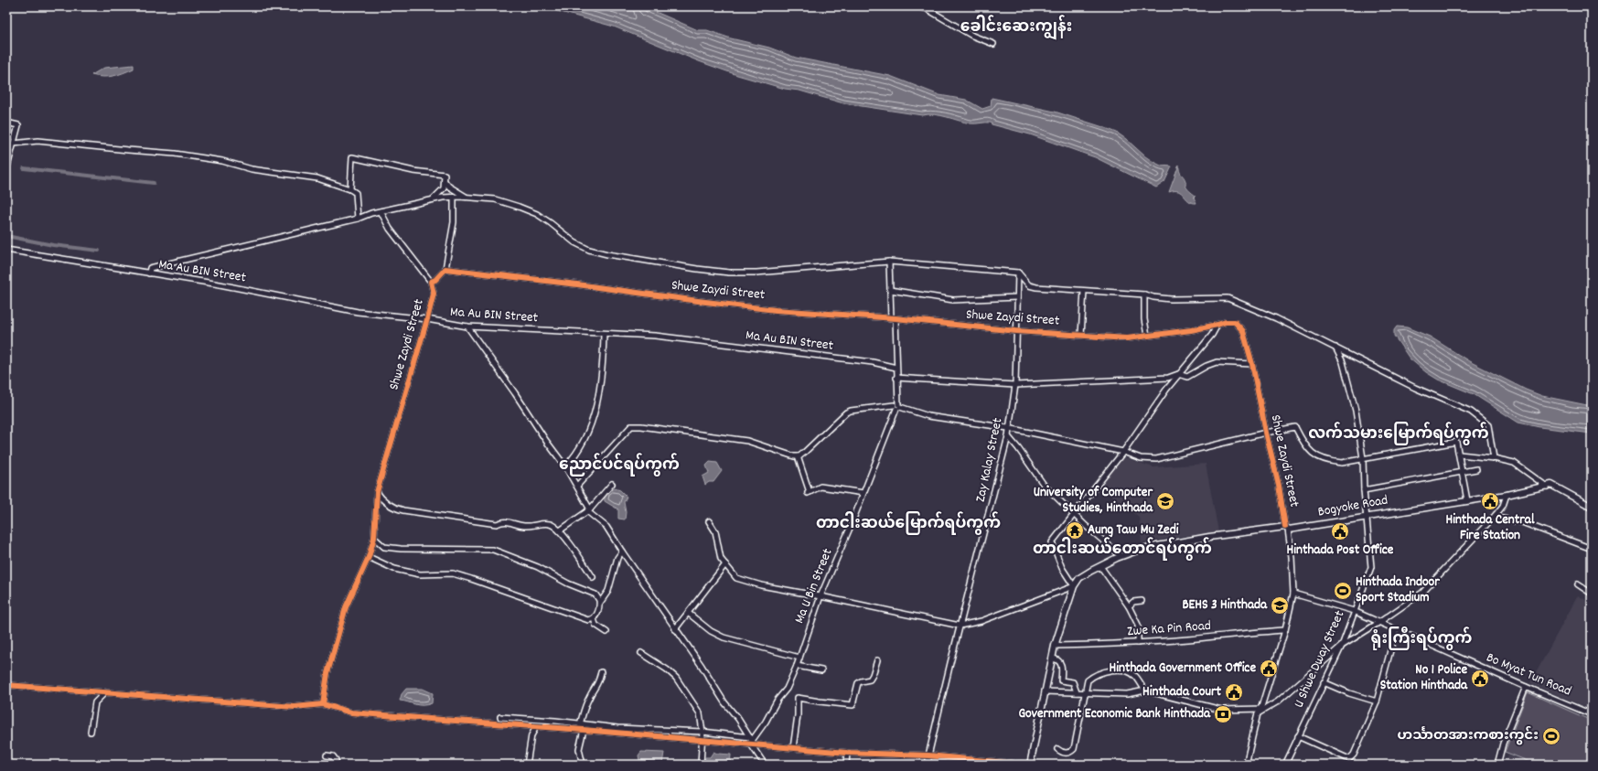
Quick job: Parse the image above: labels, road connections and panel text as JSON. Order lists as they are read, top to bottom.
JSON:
{
  "streets": {
    "main road": ["Bogyoke Road"],
    "street": [
      "Ma Au BIN Street",
      "Shwe Zaydi Street",
      "Zay Kalay Street",
      "Ma U Bin Street",
      "Zwe Ka Pin Road",
      "U Shwe Dway Street",
      "Bo Myat Tun Road"
    ]
  },
  "crossings": [
    ["Ma Au BIN Street", "Shwe Zaydi Street"],
    ["Ma Au BIN Street", "Ma U Bin Street"],
    ["Shwe Zaydi Street", "Zay Kalay Street"],
    ["Shwe Zaydi Street", "Bogyoke Road"],
    ["Shwe Zaydi Street", "Ma U Bin Street"],
    ["Shwe Zaydi Street", "Zwe Ka Pin Road"],
    ["Shwe Zaydi Street", "Bo Myat Tun Road"],
    ["Bogyoke Road", "U Shwe Dway Street"],
    ["U Shwe Dway Street", "Bo Myat Tun Road"]
  ],
  "districts": [
    "ခေါင်းဆေးကျွန်း",
    "လက်သမားမြောက်ရပ်ကွက်",
    "ညောင်ပင်ရပ်ကွက်",
    "တာငါးဆယ်မြောက်ရပ်ကွက်",
    "တာငါးဆယ်တောင်ရပ်ကွက်",
    "ရုံးကြီးရပ်ကွက်"
  ],
  "places": {
    "school or university": ["University of Computer Studies, Hinthada", "BEHS 3 Hinthada"],
    "public building": [
      "Hinthada Central Fire Station",
      "Hinthada Post Office",
      "Hinthada Government Office",
      "No 1 Police Station Hinthada",
      "Hinthada Court"
    ],
    "temple": ["Aung Taw Mu Zedi"],
    "sports": ["Hinthada Indoor Sport Stadium", "ဟင်္သာတအားကစားကွင်း"],
    "bank": ["Government Economic Bank Hinthada"]
  }
}
